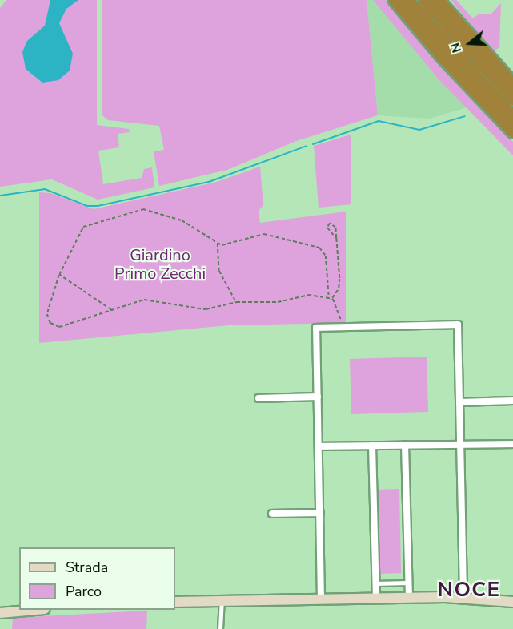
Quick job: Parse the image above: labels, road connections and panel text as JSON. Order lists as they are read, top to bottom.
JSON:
{
  "districts": ["NOCE"],
  "parks": ["Giardino Primo Zecchi"],
  "legend": ["Strada", "Parco"],
  "north": "left"
}
